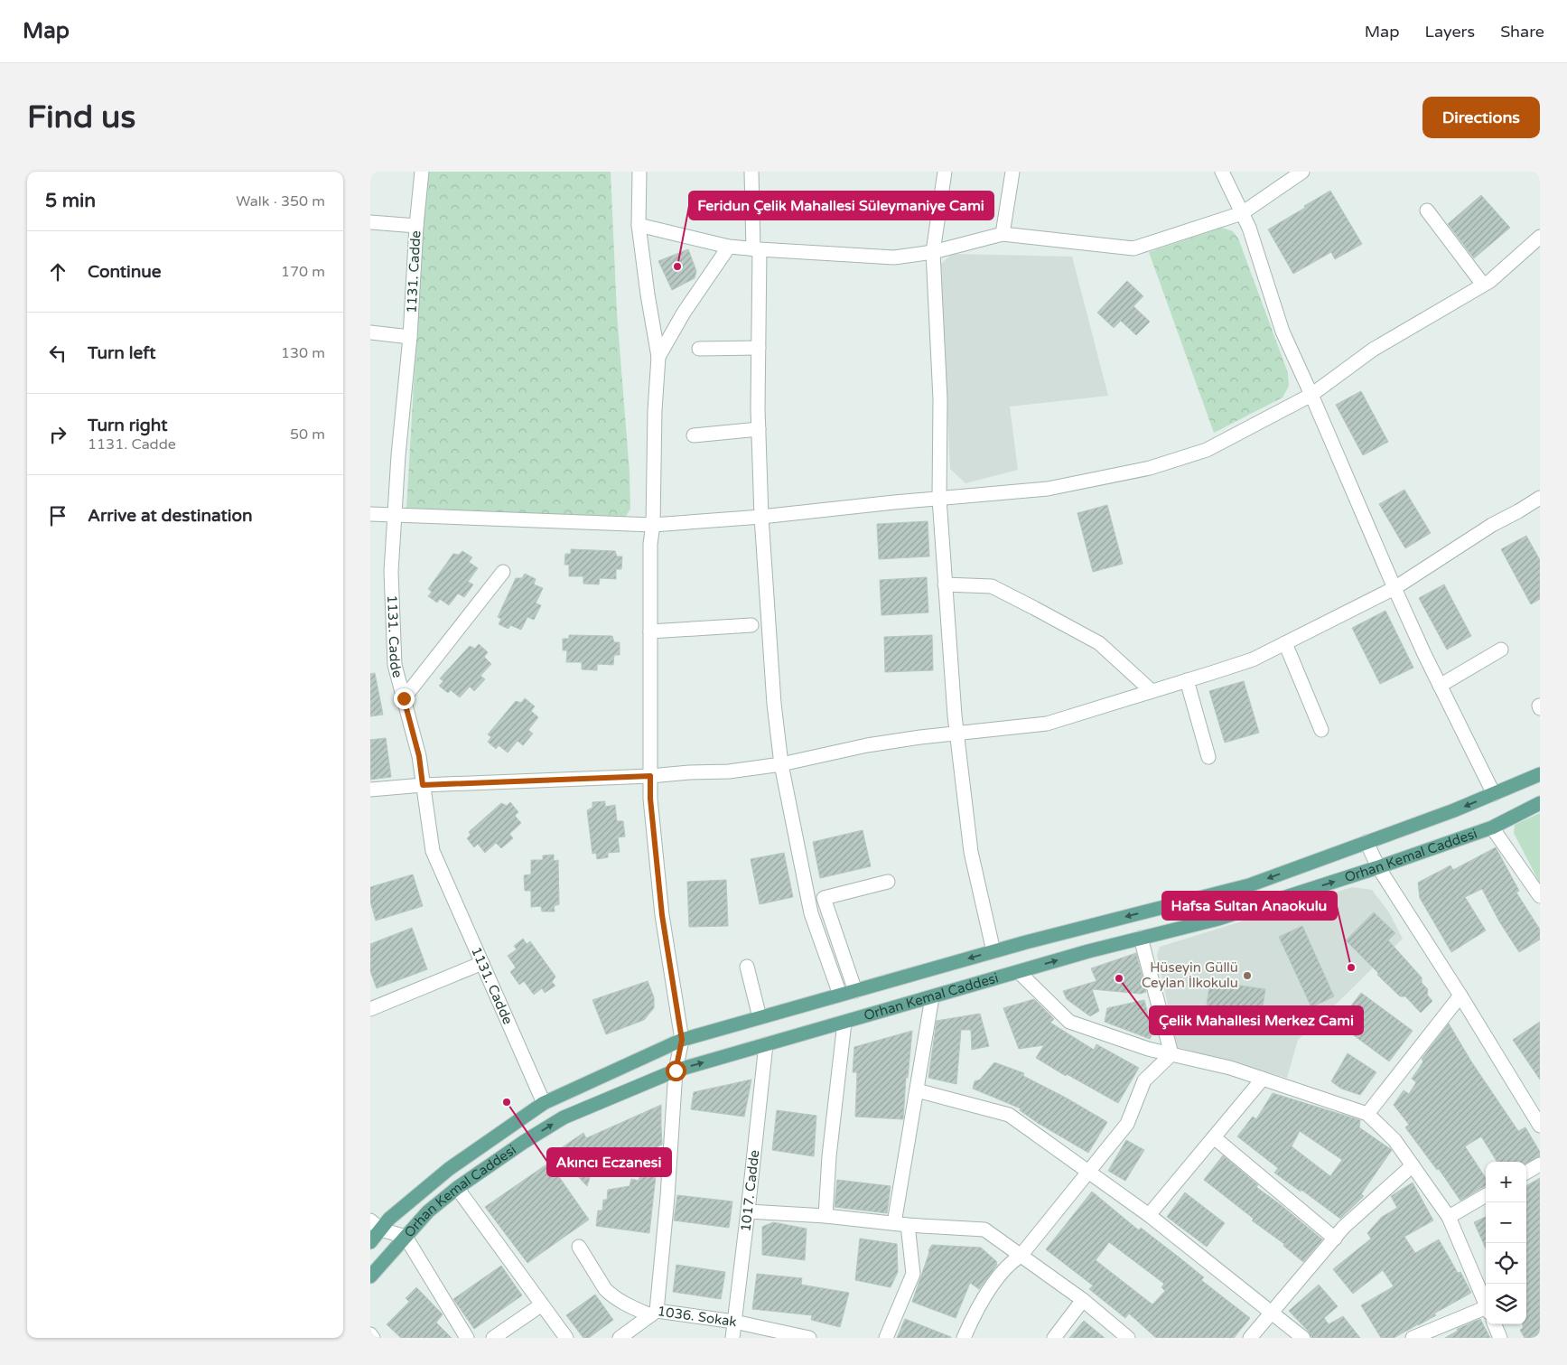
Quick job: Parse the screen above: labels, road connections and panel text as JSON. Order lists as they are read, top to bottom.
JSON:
{
  "streets": {
    "main road": ["Orhan Kemal Caddesi"],
    "street": ["1131. Cadde", "1017. Cadde", "1036. Sokak"]
  },
  "crossings": [
    ["1131. Cadde", "Orhan Kemal Caddesi"],
    ["Orhan Kemal Caddesi", "1017. Cadde"],
    ["1017. Cadde", "1036. Sokak"]
  ],
  "places": [
    "Feridun Çelik Mahallesi Süleymaniye Cami",
    "Hafsa Sultan Anaokulu",
    "Hüseyin Güllü Ceylan İlkokulu",
    "Çelik Mahallesi Merkez Cami",
    "Akıncı Eczanesi"
  ],
  "page": {
    "header": "Map",
    "nav": ["Map", "Layers", "Share"],
    "buttons": "Directions",
    "title": "Find us",
    "heading": ["5 min", "Walk · 350 m"],
    "list": [
      ["Continue", "170 m"],
      ["Turn left", "130 m"],
      ["Turn right", "1131. Cadde", "50 m"],
      "Arrive at destination"
    ],
    "map_buttons": ["+", "−"]
  }
}
